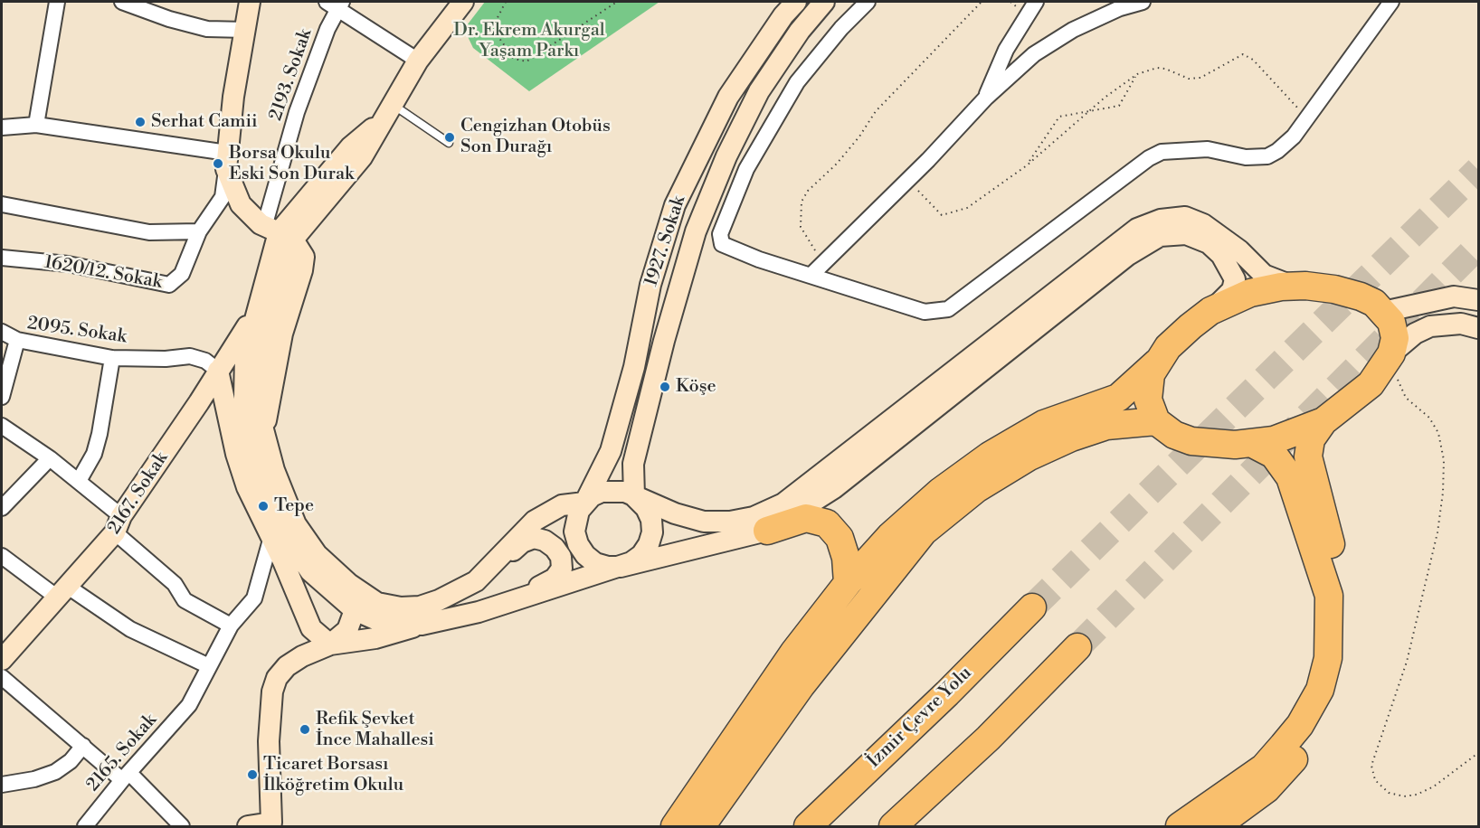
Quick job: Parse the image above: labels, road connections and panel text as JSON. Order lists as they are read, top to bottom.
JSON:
{
  "streets": {
    "highway": ["İzmir Çevre Yolu"],
    "main road": ["1927. Sokak", "1620/12. Sokak", "2167. Sokak"],
    "street": ["2193. Sokak", "2095. Sokak", "2165. Sokak"]
  },
  "crossings": [
    ["2193. Sokak", "1620/12. Sokak"],
    ["2095. Sokak", "2167. Sokak"]
  ],
  "parks": ["Dr. Ekrem Akurgal Yaşam Parkı"],
  "places": [
    "Serhat Camii",
    "Cengizhan Otobüs Son Durağı",
    "Borsa Okulu Eski Son Durak",
    "Köşe",
    "Tepe",
    "Refik Şevket İnce Mahallesi",
    "Ticaret Borsası İlköğretim Okulu"
  ]
}
